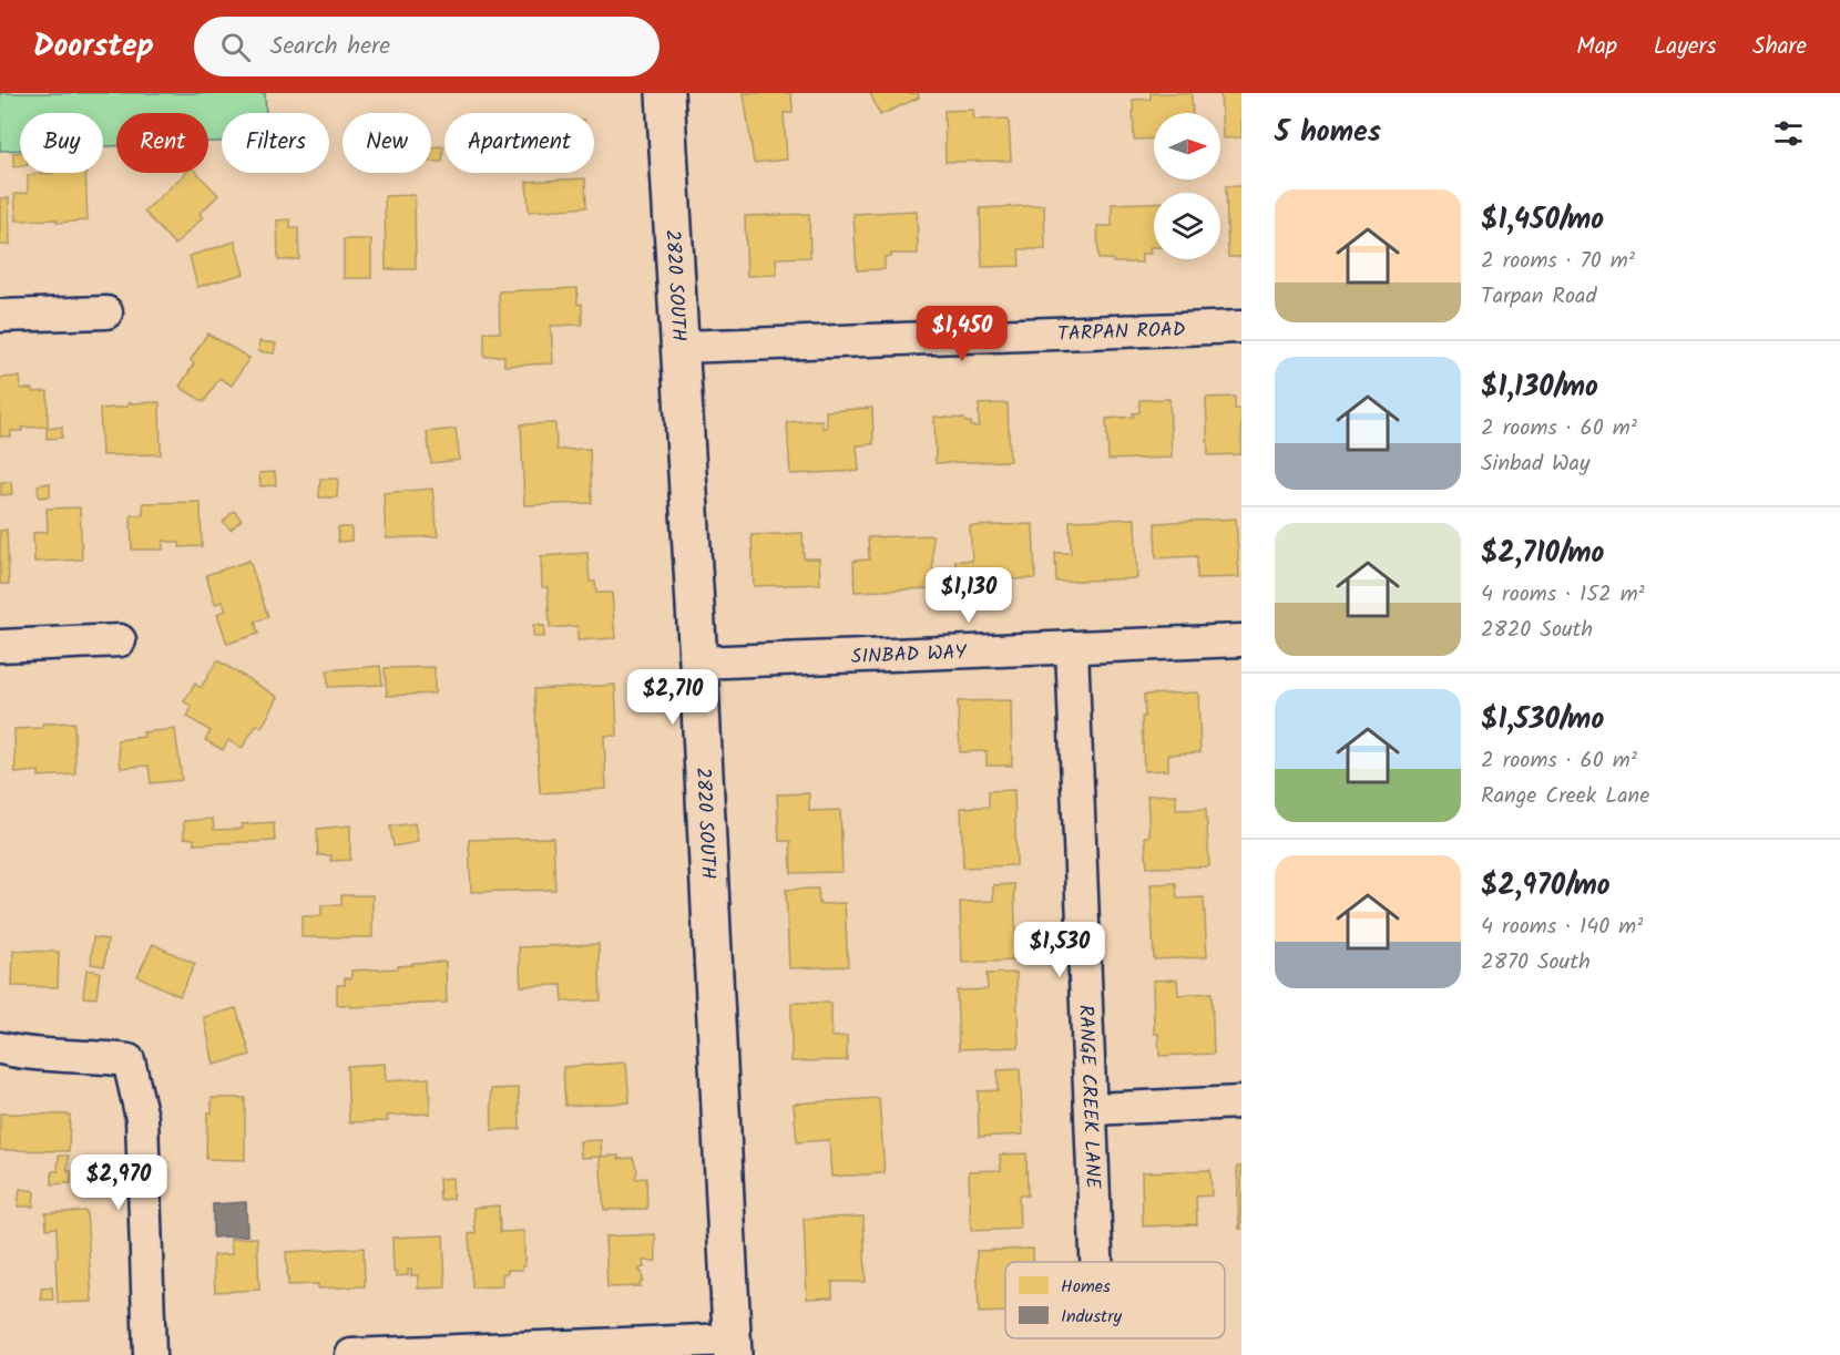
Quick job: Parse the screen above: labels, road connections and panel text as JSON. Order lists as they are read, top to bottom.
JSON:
{
  "streets": {
    "street": [
      "2820 SOUTH",
      "TARPAN ROAD",
      "SINBAD WAY",
      "RANGE CREEK LANE"
    ]
  },
  "crossings": [
    ["2820 SOUTH", "TARPAN ROAD"],
    ["2820 SOUTH", "SINBAD WAY"],
    ["SINBAD WAY", "RANGE CREEK LANE"]
  ],
  "legend": ["Homes", "Industry"],
  "north": "right",
  "page": {
    "header": "Doorstep",
    "search": "Search here",
    "nav": ["Map", "Layers", "Share"],
    "heading": "5 homes",
    "chip": [
      "Buy",
      "Rent",
      "Filters",
      "New",
      "Apartment"
    ],
    "list": [
      {
        "name": "$1,450/mo",
        "note": "2 rooms · 70 m² · Tarpan Road"
      },
      {
        "name": "$1,130/mo",
        "note": "2 rooms · 60 m² · Sinbad Way"
      },
      {
        "name": "$2,710/mo",
        "note": "4 rooms · 152 m² · 2820 South"
      },
      {
        "name": "$1,530/mo",
        "note": "2 rooms · 60 m² · Range Creek Lane"
      },
      {
        "name": "$2,970/mo",
        "note": "4 rooms · 140 m² · 2870 South"
      }
    ],
    "price": [
      "$1,450",
      "$1,130",
      "$2,710",
      "$1,530",
      "$2,970"
    ]
  }
}
